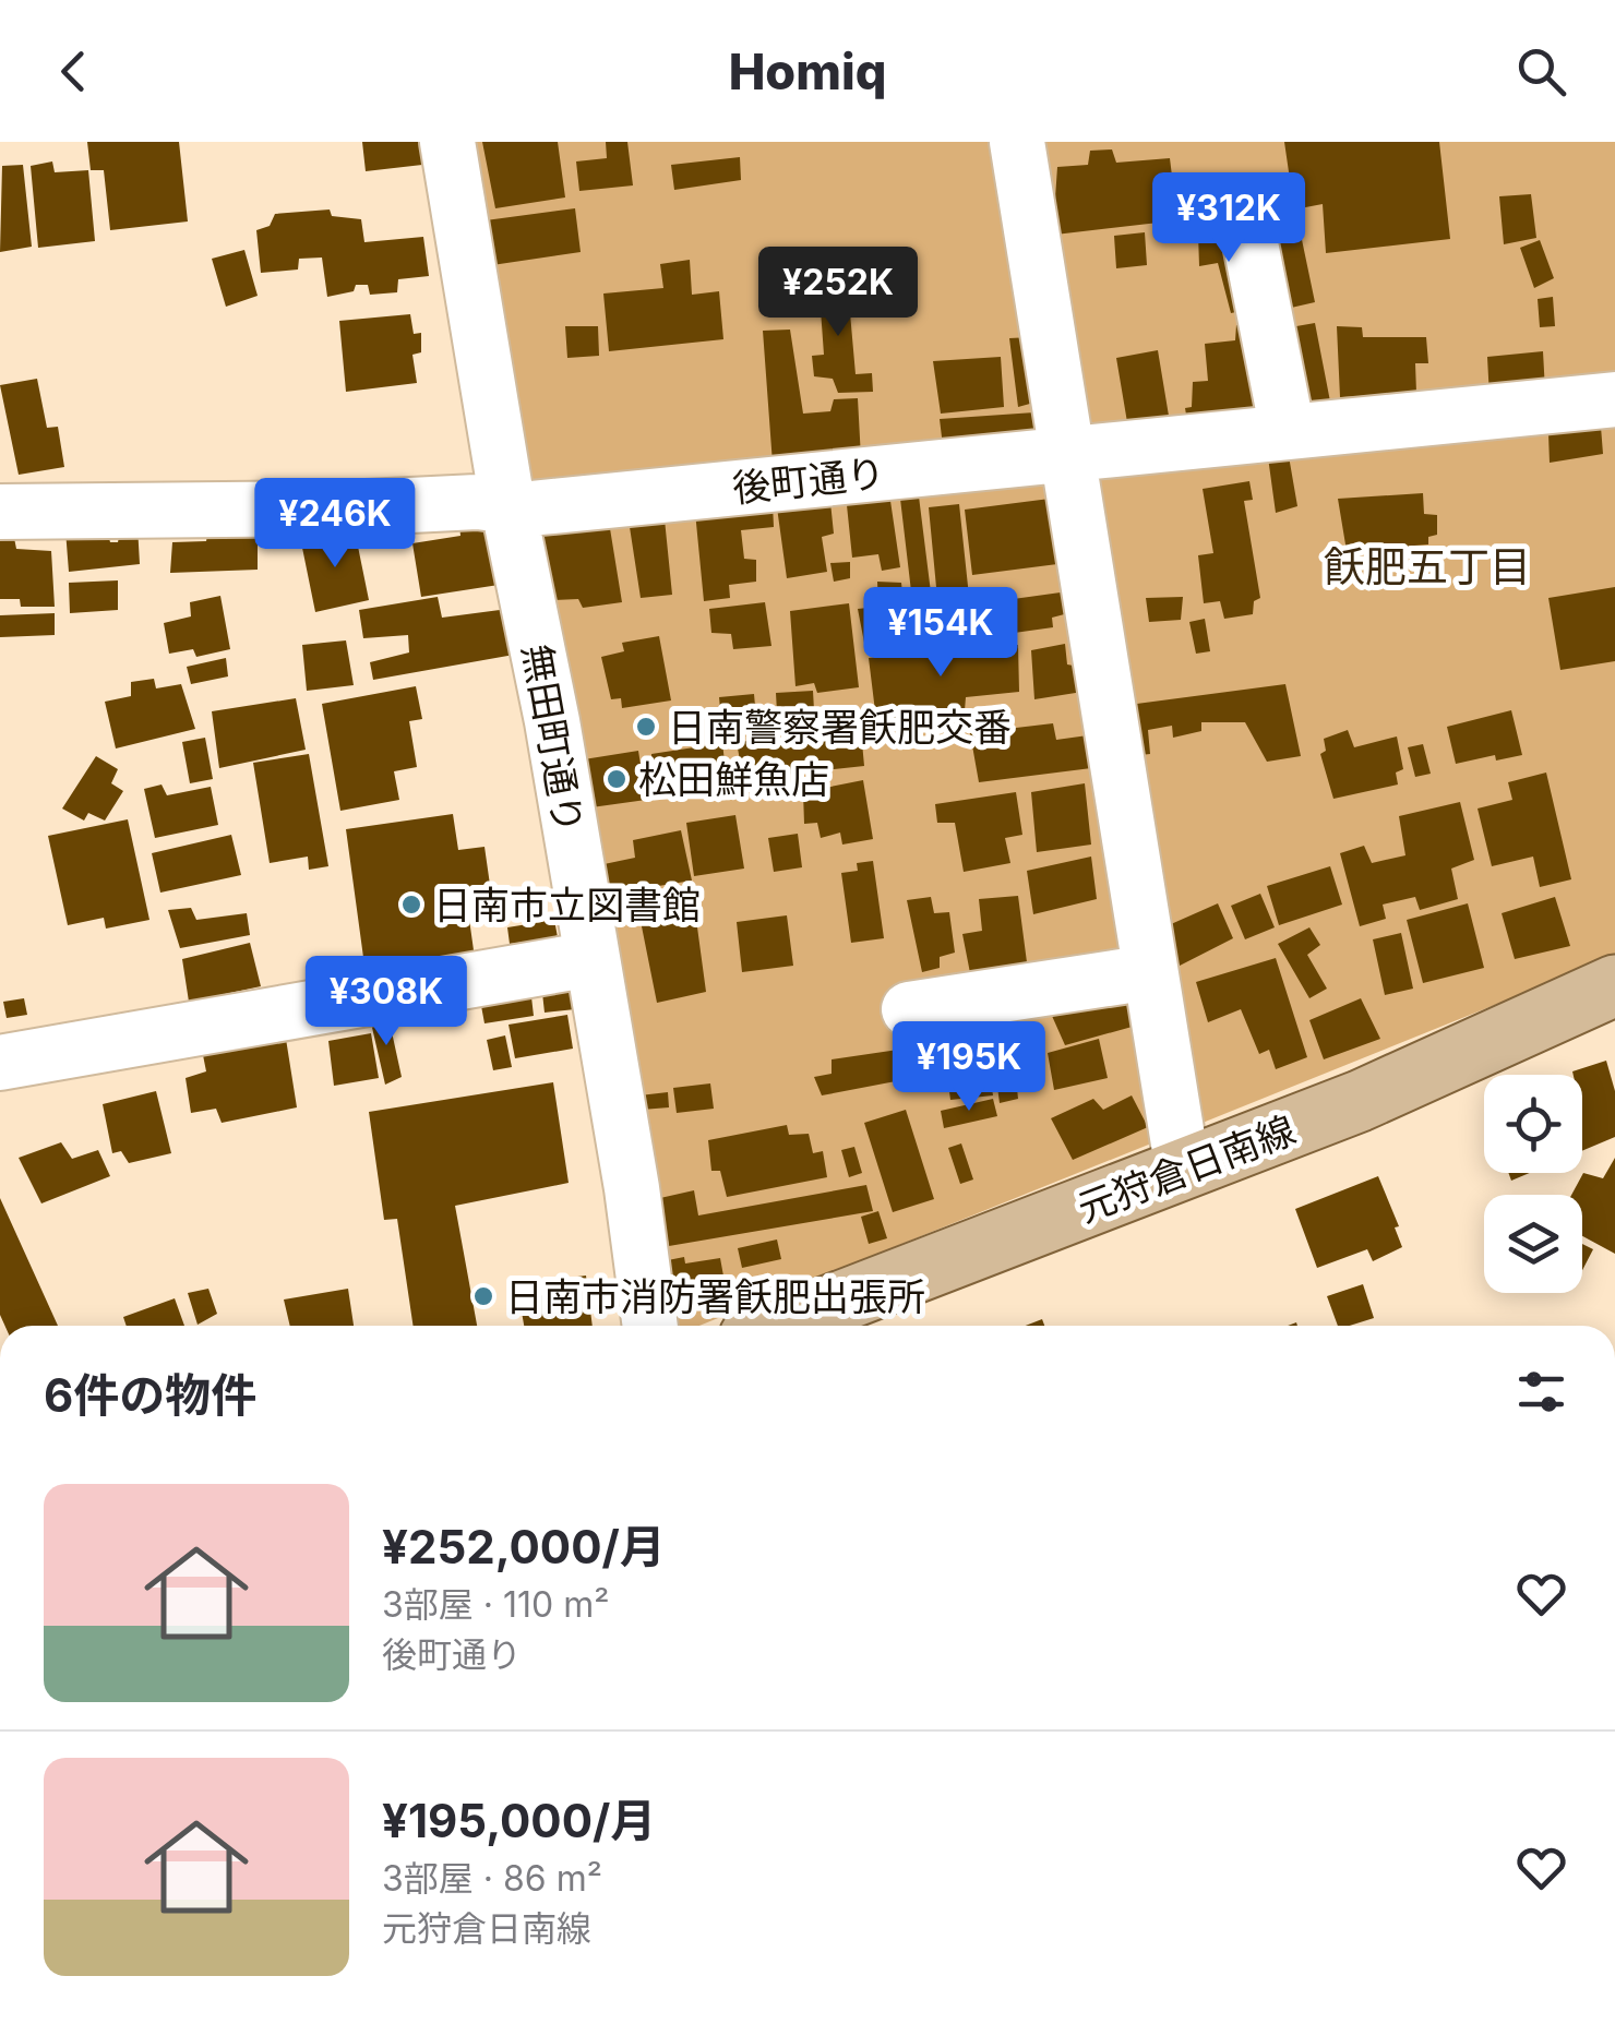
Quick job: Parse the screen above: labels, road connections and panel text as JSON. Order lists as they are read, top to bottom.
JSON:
{
  "streets": {
    "main road": ["元狩倉日南線"],
    "street": ["後町通り", "無田町通り"]
  },
  "crossings": [
    ["後町通り", "無田町通り"]
  ],
  "districts": ["飫肥五丁目"],
  "places": [
    "日南警察署飫肥交番",
    "松田鮮魚店",
    "日南市立図書館",
    "日南市消防署飫肥出張所"
  ],
  "page": {
    "header": "Homiq",
    "price": [
      "¥312K",
      "¥252K",
      "¥246K",
      "¥154K",
      "¥308K",
      "¥195K"
    ],
    "heading": "6件の物件",
    "list": [
      {
        "name": "¥252,000/月",
        "note": "3部屋 · 110 m² · 後町通り"
      },
      {
        "name": "¥195,000/月",
        "note": "3部屋 · 86 m² · 元狩倉日南線"
      }
    ]
  }
}
